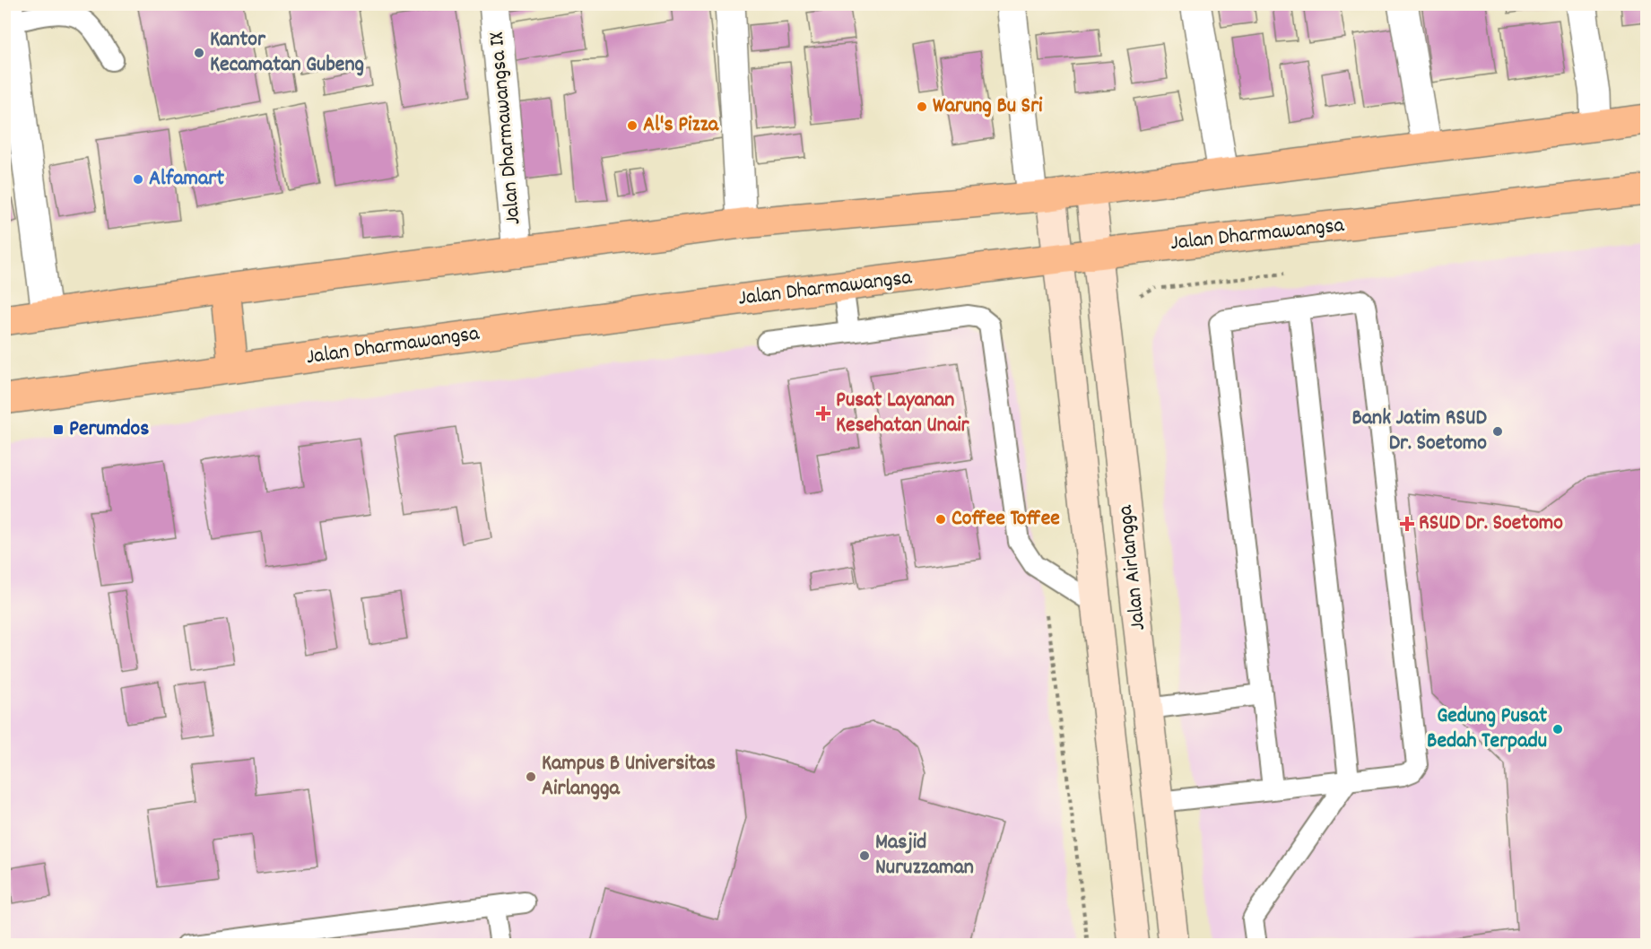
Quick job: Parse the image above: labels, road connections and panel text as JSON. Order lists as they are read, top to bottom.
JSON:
{
  "streets": {
    "main road": ["Jalan Dharmawangsa", "Jalan Airlangga"],
    "street": ["Jalan Dharmawangsa IX"]
  },
  "crossings": [
    ["Jalan Dharmawangsa", "Jalan Airlangga"]
  ],
  "places": {
    "other": [
      "Kantor Kecamatan Gubeng",
      "Warung Bu Sri",
      "Al's Pizza",
      "Alfamart",
      "Bank Jatim RSUD Dr. Soetomo",
      "Coffee Toffee",
      "Gedung Pusat Bedah Terpadu",
      "Kampus B Universitas Airlangga",
      "Masjid Nuruzzaman"
    ],
    "health": ["Pusat Layanan Kesehatan Unair", "RSUD Dr. Soetomo"],
    "transit": ["Perumdos"]
  }
}
